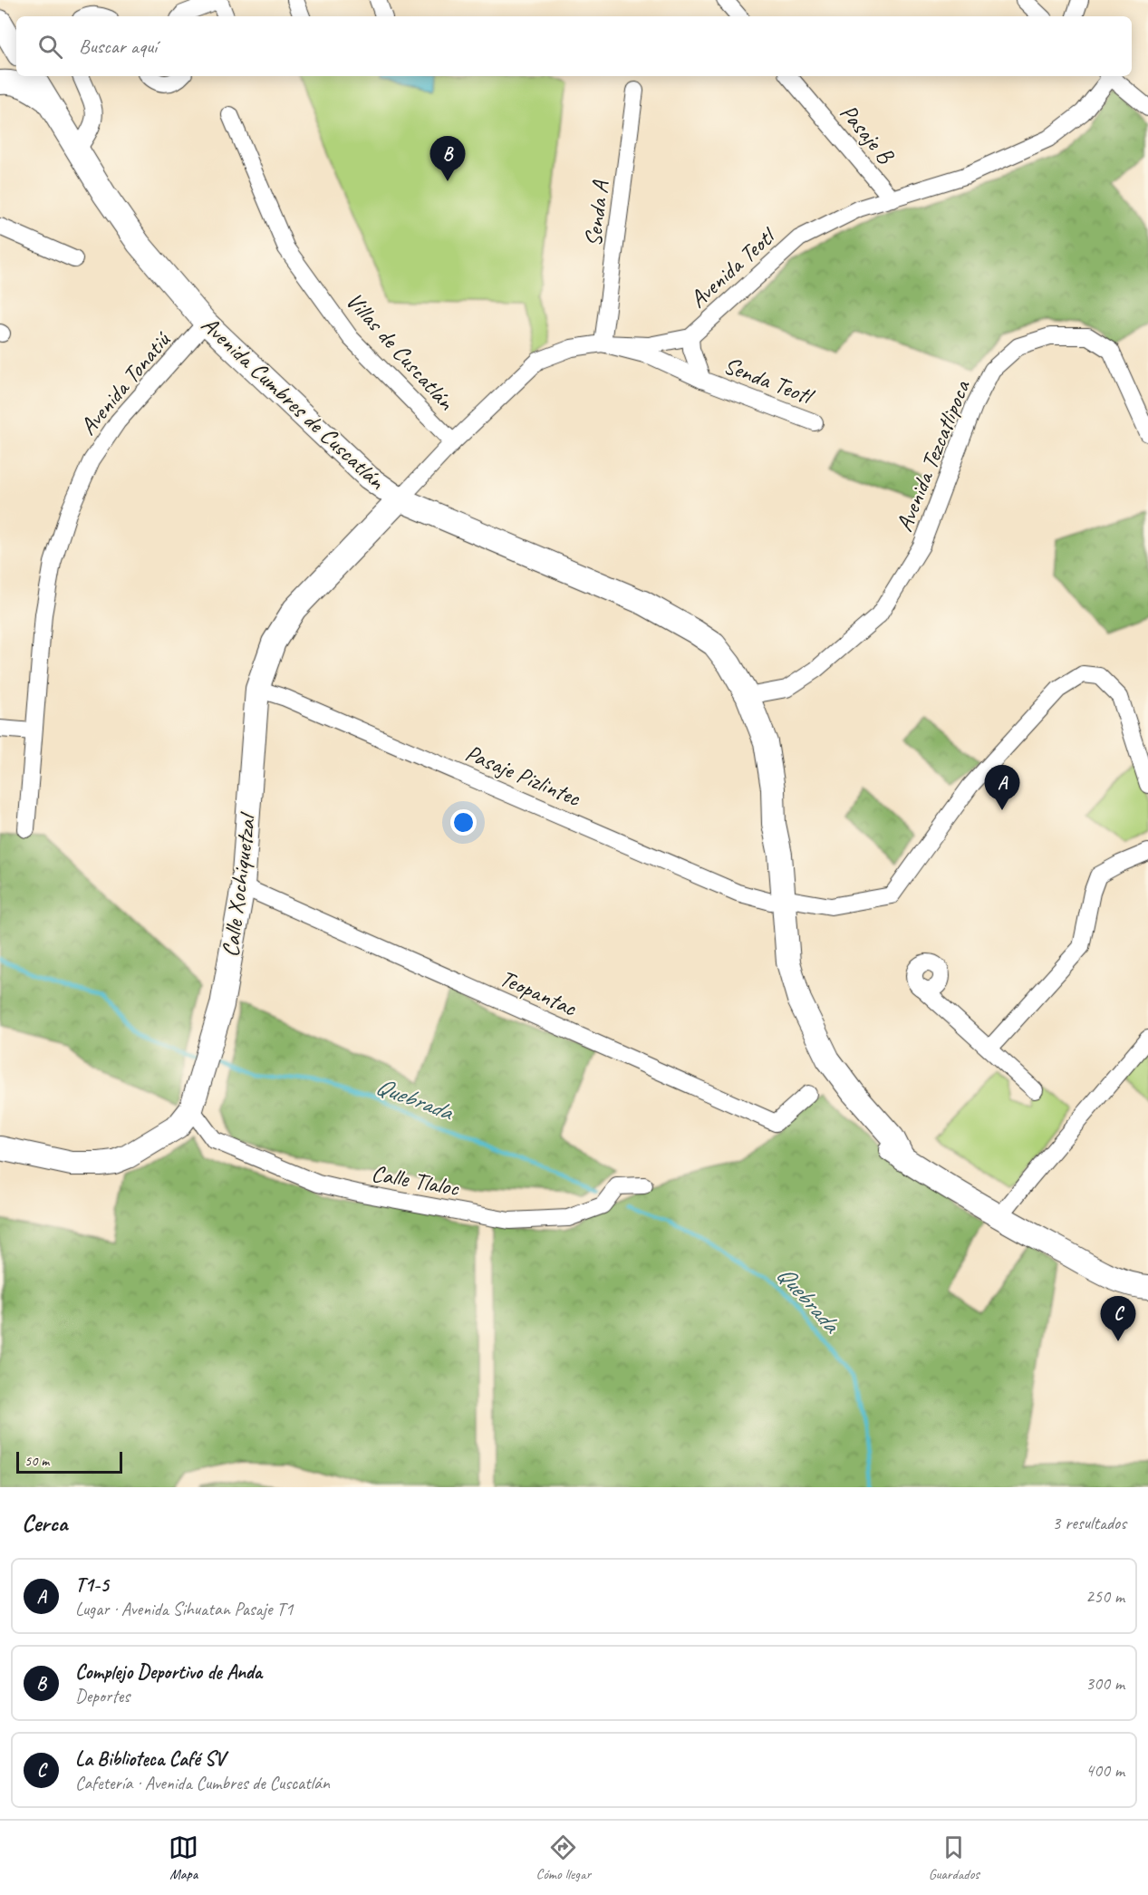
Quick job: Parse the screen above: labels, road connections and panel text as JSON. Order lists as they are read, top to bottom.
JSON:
{
  "streets": {
    "main road": ["Avenida Cumbres de Cuscatlán", "Calle Xochiquetzal"],
    "street": [
      "Pasaje B",
      "Senda A",
      "Avenida Teotl",
      "Villas de Cuscatlán",
      "Senda Teotl",
      "Avenida Tonatiú",
      "Avenida Tezcatlipoca",
      "Pasaje Pizlintec",
      "Teopantac",
      "Calle Tlaloc"
    ]
  },
  "crossings": [
    ["Pasaje B", "Avenida Teotl"],
    ["Senda A", "Avenida Teotl"],
    ["Senda A", "Senda Teotl"],
    ["Avenida Teotl", "Villas de Cuscatlán"],
    ["Avenida Teotl", "Senda Teotl"],
    ["Avenida Teotl", "Avenida Cumbres de Cuscatlán"],
    ["Avenida Teotl", "Calle Xochiquetzal"],
    ["Avenida Tonatiú", "Avenida Cumbres de Cuscatlán"],
    ["Avenida Cumbres de Cuscatlán", "Avenida Tezcatlipoca"],
    ["Avenida Cumbres de Cuscatlán", "Pasaje Pizlintec"],
    ["Avenida Cumbres de Cuscatlán", "Calle Xochiquetzal"],
    ["Pasaje Pizlintec", "Calle Xochiquetzal"],
    ["Calle Xochiquetzal", "Teopantac"],
    ["Calle Xochiquetzal", "Calle Tlaloc"]
  ],
  "water": ["Quebrada"],
  "scale_bar": "50 m",
  "page": {
    "search": "Buscar aquí",
    "pins": ["B", "A", "C"],
    "scale": "50 m",
    "heading": ["Cerca", "3 resultados"],
    "list": [
      {
        "mark": "A",
        "name": "T1-5",
        "note": "Lugar · Avenida Sihuatan Pasaje T1",
        "value": "250 m"
      },
      {
        "mark": "B",
        "name": "Complejo Deportivo de Anda",
        "note": "Deportes",
        "value": "300 m"
      },
      {
        "mark": "C",
        "name": "La Biblioteca Café SV",
        "note": "Cafetería · Avenida Cumbres de Cuscatlán",
        "value": "400 m"
      }
    ],
    "nav": ["Mapa", "Cómo llegar", "Guardados"]
  }
}
